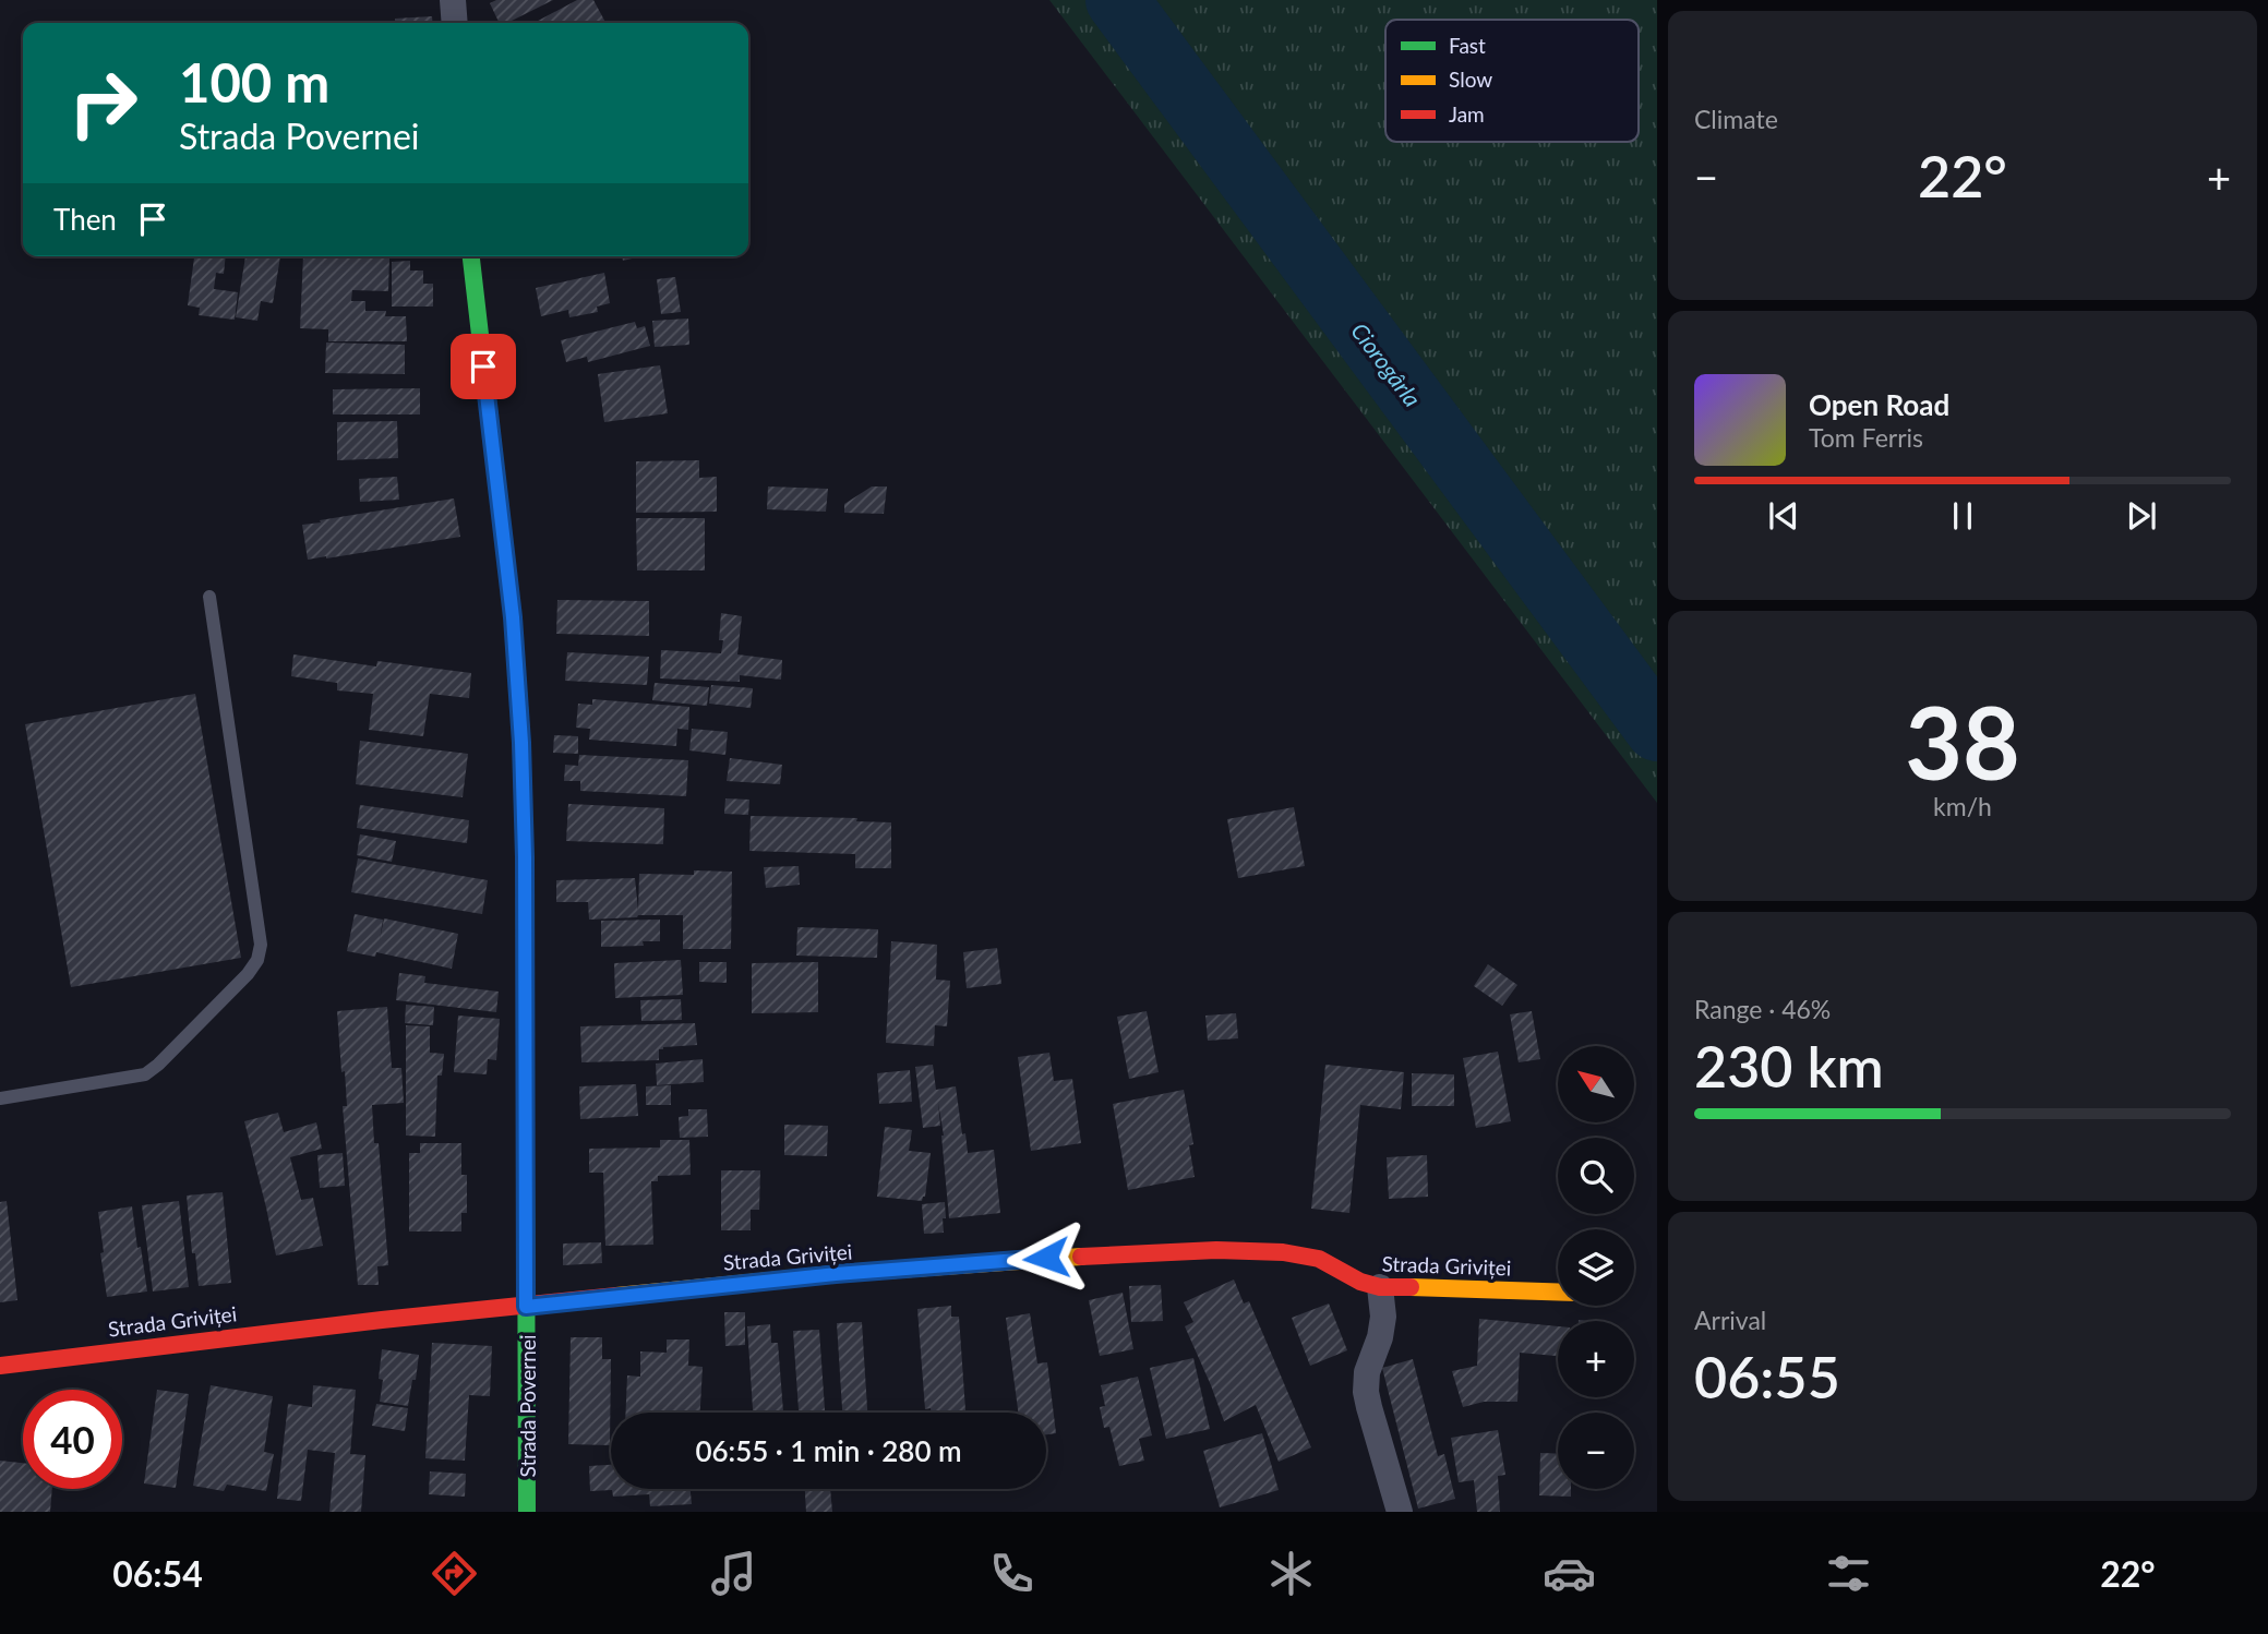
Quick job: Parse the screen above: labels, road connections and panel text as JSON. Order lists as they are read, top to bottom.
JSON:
{
  "streets": {
    "street": ["Strada Griviței", "Strada Povernei"]
  },
  "crossings": [
    ["Strada Griviței", "Strada Povernei"]
  ],
  "water": ["Ciorogârla"],
  "legend": ["Fast", "Slow", "Jam"],
  "north": "top left",
  "page": {
    "tile": [
      "Climate",
      ["38", "km/h"],
      ["Range · 46%", "230 km"],
      ["Arrival", "06:55"]
    ],
    "turn": ["100 m", "Strada Povernei"],
    "heat": ["−", "22°", "+"],
    "then": "Then",
    "song": ["Open Road", "Tom Ferris"],
    "map_buttons": ["+", "−"],
    "limit": "40",
    "trip": "06:55 · 1 min · 280 m",
    "tabs": ["06:54", "22°"]
  }
}
